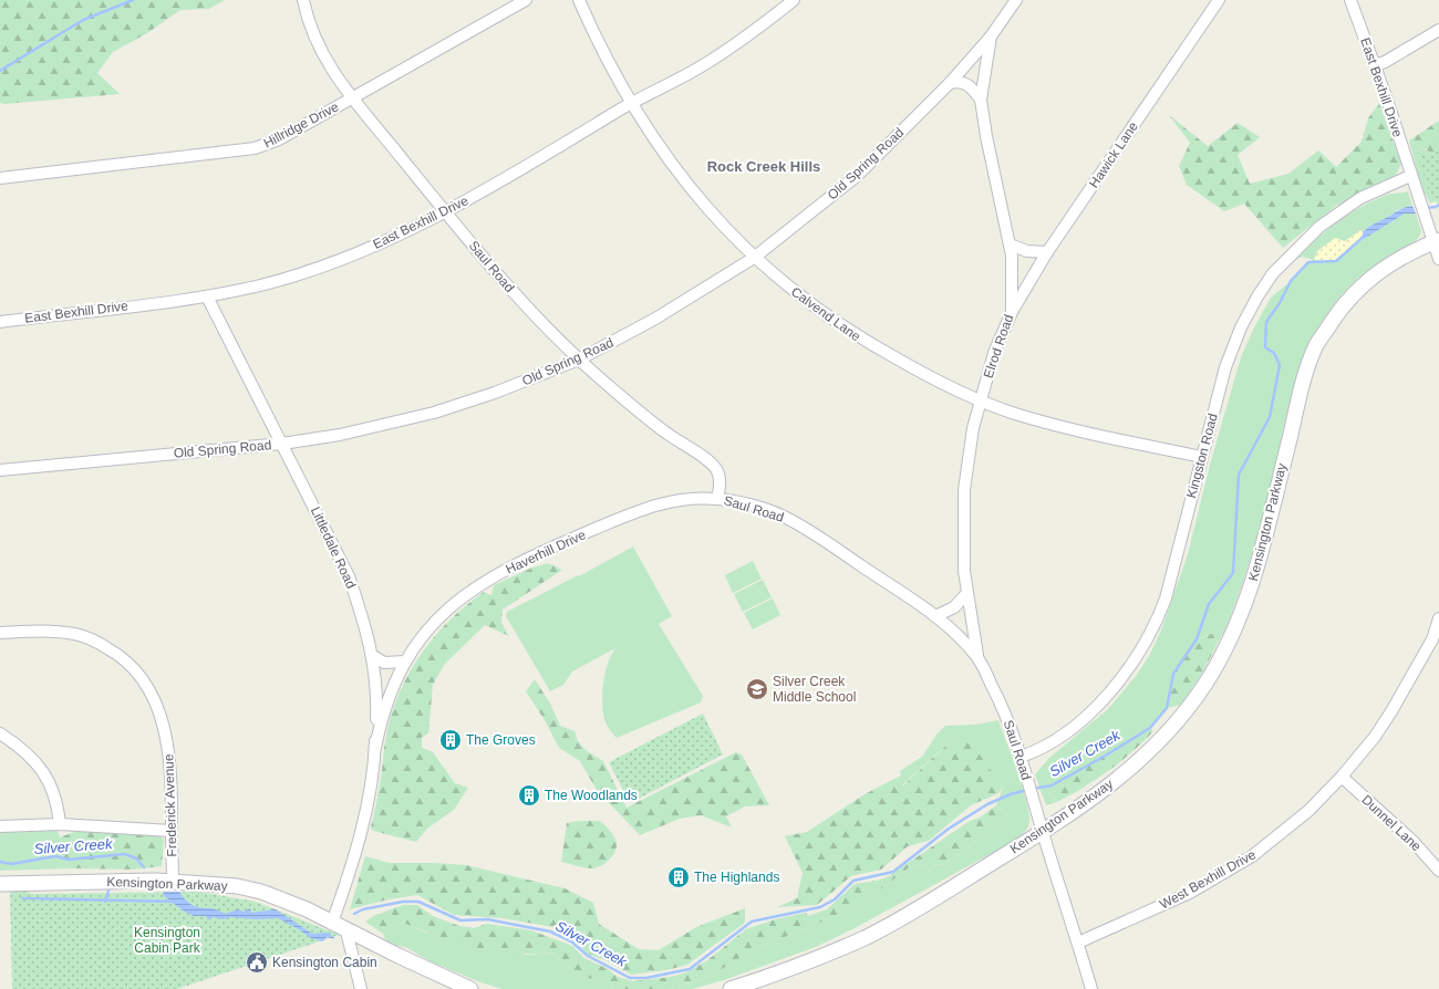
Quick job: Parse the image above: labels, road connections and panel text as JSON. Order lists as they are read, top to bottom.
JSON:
{
  "streets": {
    "street": [
      "East Bexhill Drive",
      "Hillridge Drive",
      "Hawick Lane",
      "Old Spring Road",
      "Saul Road",
      "Calvend Lane",
      "Elrod Road",
      "Kingston Road",
      "Kensington Parkway",
      "Littledale Road",
      "Haverhill Drive",
      "Frederick Avenue",
      "Dunnel Lane",
      "West Bexhill Drive"
    ]
  },
  "crossings": [
    ["East Bexhill Drive", "Saul Road"],
    ["East Bexhill Drive", "Calvend Lane"],
    ["East Bexhill Drive", "Kingston Road"],
    ["East Bexhill Drive", "Littledale Road"],
    ["Hillridge Drive", "Saul Road"],
    ["Hawick Lane", "Elrod Road"],
    ["Old Spring Road", "Saul Road"],
    ["Old Spring Road", "Calvend Lane"],
    ["Old Spring Road", "Elrod Road"],
    ["Old Spring Road", "Littledale Road"],
    ["Saul Road", "Elrod Road"],
    ["Saul Road", "Kingston Road"],
    ["Saul Road", "Kensington Parkway"],
    ["Saul Road", "Haverhill Drive"],
    ["Saul Road", "West Bexhill Drive"],
    ["Calvend Lane", "Elrod Road"],
    ["Calvend Lane", "Kingston Road"],
    ["Kensington Parkway", "Littledale Road"],
    ["Kensington Parkway", "Frederick Avenue"],
    ["Littledale Road", "Haverhill Drive"],
    ["Dunnel Lane", "West Bexhill Drive"]
  ],
  "districts": ["Rock Creek Hills"],
  "water": ["Silver Creek"],
  "parks": ["Kensington Cabin Park"],
  "places": {
    "school or university": ["Silver Creek Middle School"],
    "building": ["The Groves", "The Woodlands", "The Highlands"],
    "public building": ["Kensington Cabin"]
  }
}
